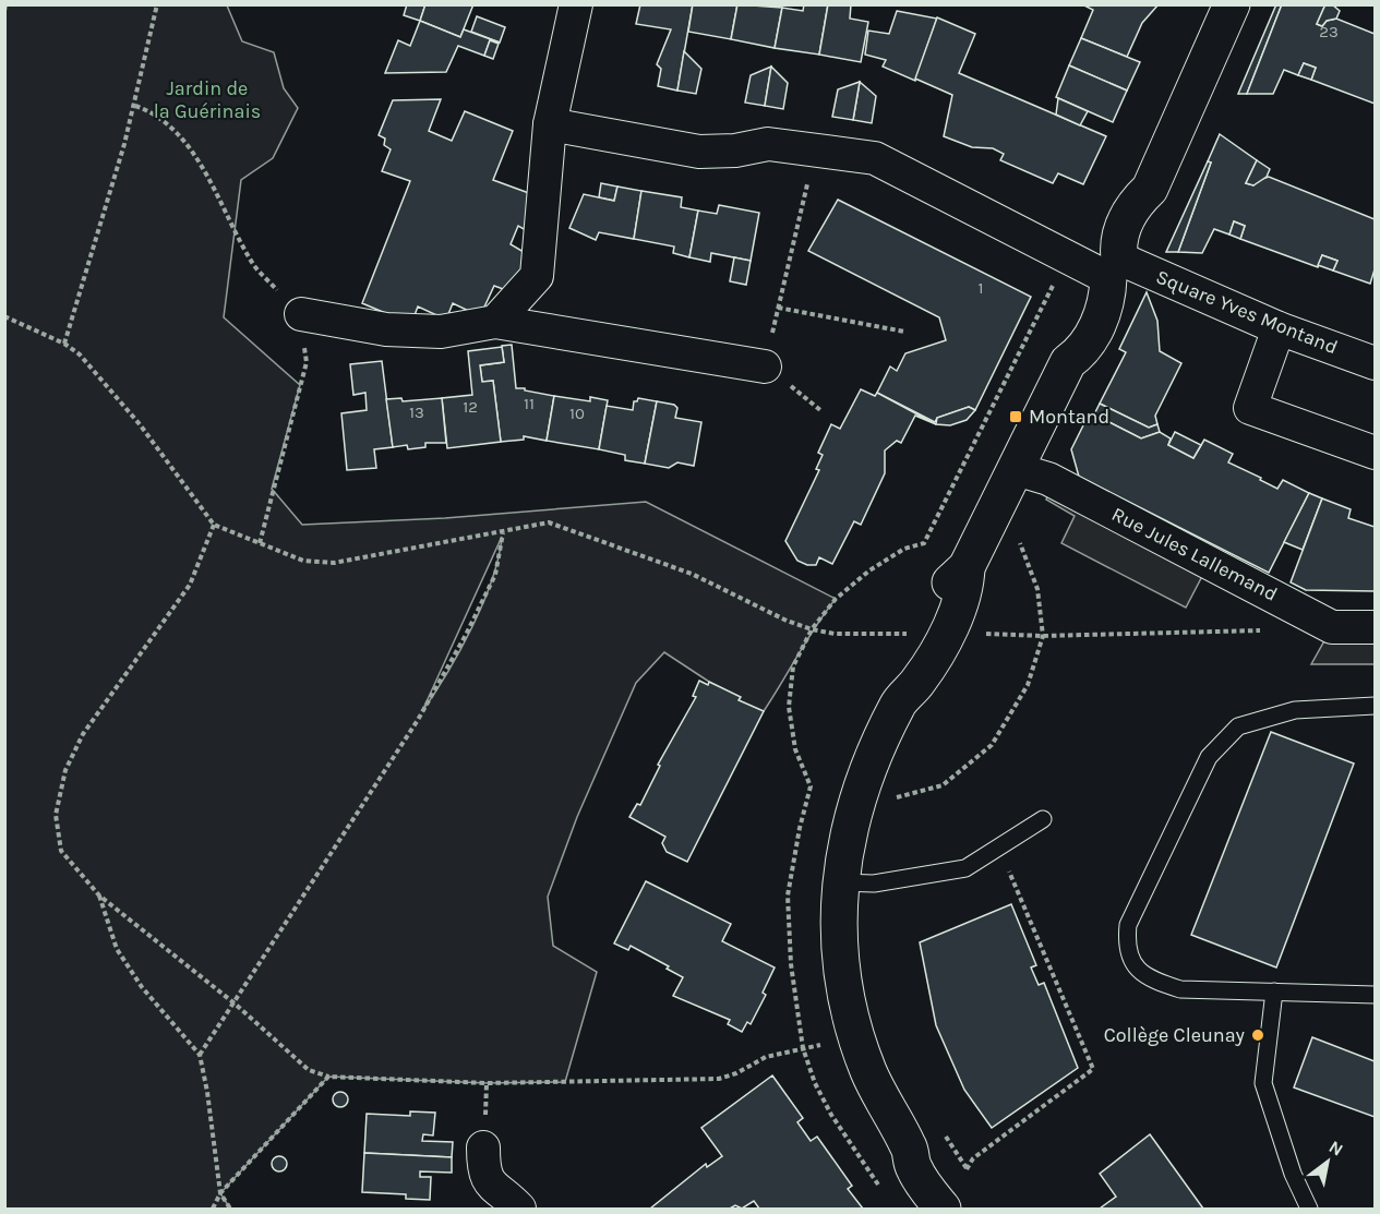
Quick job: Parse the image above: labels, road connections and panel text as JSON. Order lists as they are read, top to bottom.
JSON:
{
  "streets": {
    "street": ["Square Yves Montand", "Rue Jules Lallemand"]
  },
  "parks": ["Jardin de la Guérinais"],
  "places": {
    "transit": ["Montand"],
    "other": ["Collège Cleunay"]
  },
  "house_numbers": [
    "23",
    "1",
    "11",
    "12",
    "13",
    "10"
  ],
  "north": "top right"
}
